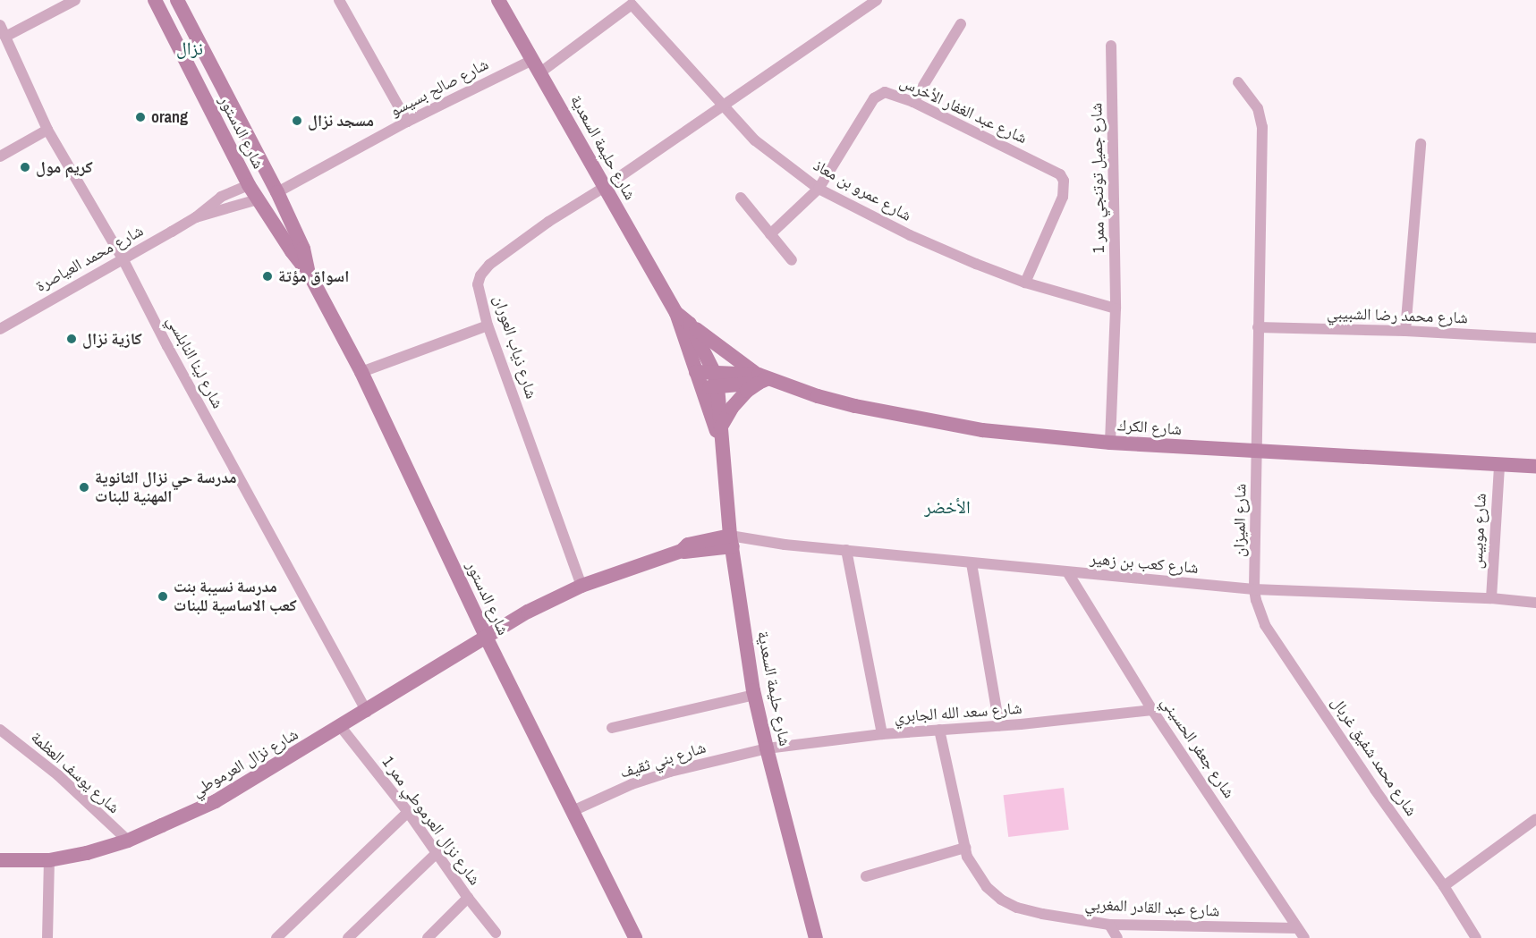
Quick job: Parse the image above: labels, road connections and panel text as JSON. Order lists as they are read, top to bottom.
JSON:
{
  "streets": {
    "street": [
      "شارع صالح بسيسو",
      "شارع عبد الغفار الأخرس",
      "شارع الدستور",
      "شارع حليمة السعدية",
      "شارع جميل توتنجي ممر 1",
      "شارع عمرو بن معاذ",
      "شارع محمد العياصرة",
      "شارع محمد رضا الشبيبي",
      "شارع ذياب العوران",
      "شارع لينا النابلسي",
      "شارع الكرك",
      "شارع الميزان",
      "شارع موبيس",
      "شارع كعب بن زهير",
      "شارع سعد الله الجابري",
      "شارع جعفر الحسيني",
      "شارع محمد شفيق غربال",
      "شارع بني ثقيف",
      "شارع نزال العرموطي",
      "شارع يوسف العظمة",
      "شارع نزال العرموطي ممر 1",
      "شارع عبد القادر المغربي"
    ]
  },
  "crossings": [
    ["شارع صالح بسيسو", "شارع الدستور"],
    ["شارع صالح بسيسو", "شارع حليمة السعدية"],
    ["شارع صالح بسيسو", "شارع عمرو بن معاذ"],
    ["شارع صالح بسيسو", "شارع محمد العياصرة"],
    ["شارع عبد الغفار الأخرس", "شارع عمرو بن معاذ"],
    ["شارع الدستور", "شارع محمد العياصرة"],
    ["شارع الدستور", "شارع بني ثقيف"],
    ["شارع الدستور", "شارع نزال العرموطي"],
    ["شارع حليمة السعدية", "شارع عمرو بن معاذ"],
    ["شارع حليمة السعدية", "شارع ذياب العوران"],
    ["شارع حليمة السعدية", "شارع الكرك"],
    ["شارع حليمة السعدية", "شارع كعب بن زهير"],
    ["شارع حليمة السعدية", "شارع سعد الله الجابري"],
    ["شارع حليمة السعدية", "شارع بني ثقيف"],
    ["شارع حليمة السعدية", "شارع نزال العرموطي"],
    ["شارع جميل توتنجي ممر 1", "شارع عمرو بن معاذ"],
    ["شارع عمرو بن معاذ", "شارع ذياب العوران"],
    ["شارع محمد العياصرة", "شارع لينا النابلسي"],
    ["شارع ذياب العوران", "شارع نزال العرموطي"],
    ["شارع لينا النابلسي", "شارع نزال العرموطي"],
    ["شارع الكرك", "شارع الميزان"],
    ["شارع الكرك", "شارع موبيس"],
    ["شارع الميزان", "شارع كعب بن زهير"],
    ["شارع الميزان", "شارع محمد شفيق غربال"],
    ["شارع موبيس", "شارع كعب بن زهير"],
    ["شارع كعب بن زهير", "شارع جعفر الحسيني"],
    ["شارع كعب بن زهير", "شارع محمد شفيق غربال"],
    ["شارع كعب بن زهير", "شارع نزال العرموطي"],
    ["شارع سعد الله الجابري", "شارع جعفر الحسيني"],
    ["شارع سعد الله الجابري", "شارع بني ثقيف"],
    ["شارع سعد الله الجابري", "شارع عبد القادر المغربي"],
    ["شارع جعفر الحسيني", "شارع عبد القادر المغربي"],
    ["شارع نزال العرموطي", "شارع يوسف العظمة"],
    ["شارع نزال العرموطي", "شارع نزال العرموطي ممر 1"]
  ],
  "districts": ["نزال", "الأخضر"],
  "places": [
    "orang",
    "مسجد نزال",
    "كريم مول",
    "اسواق مؤتة",
    "كازية نزال",
    "مدرسة حي نزال الثانوية المهنية للبنات",
    "مدرسة نسيبة بنت كعب الاساسية للبنات"
  ]
}
